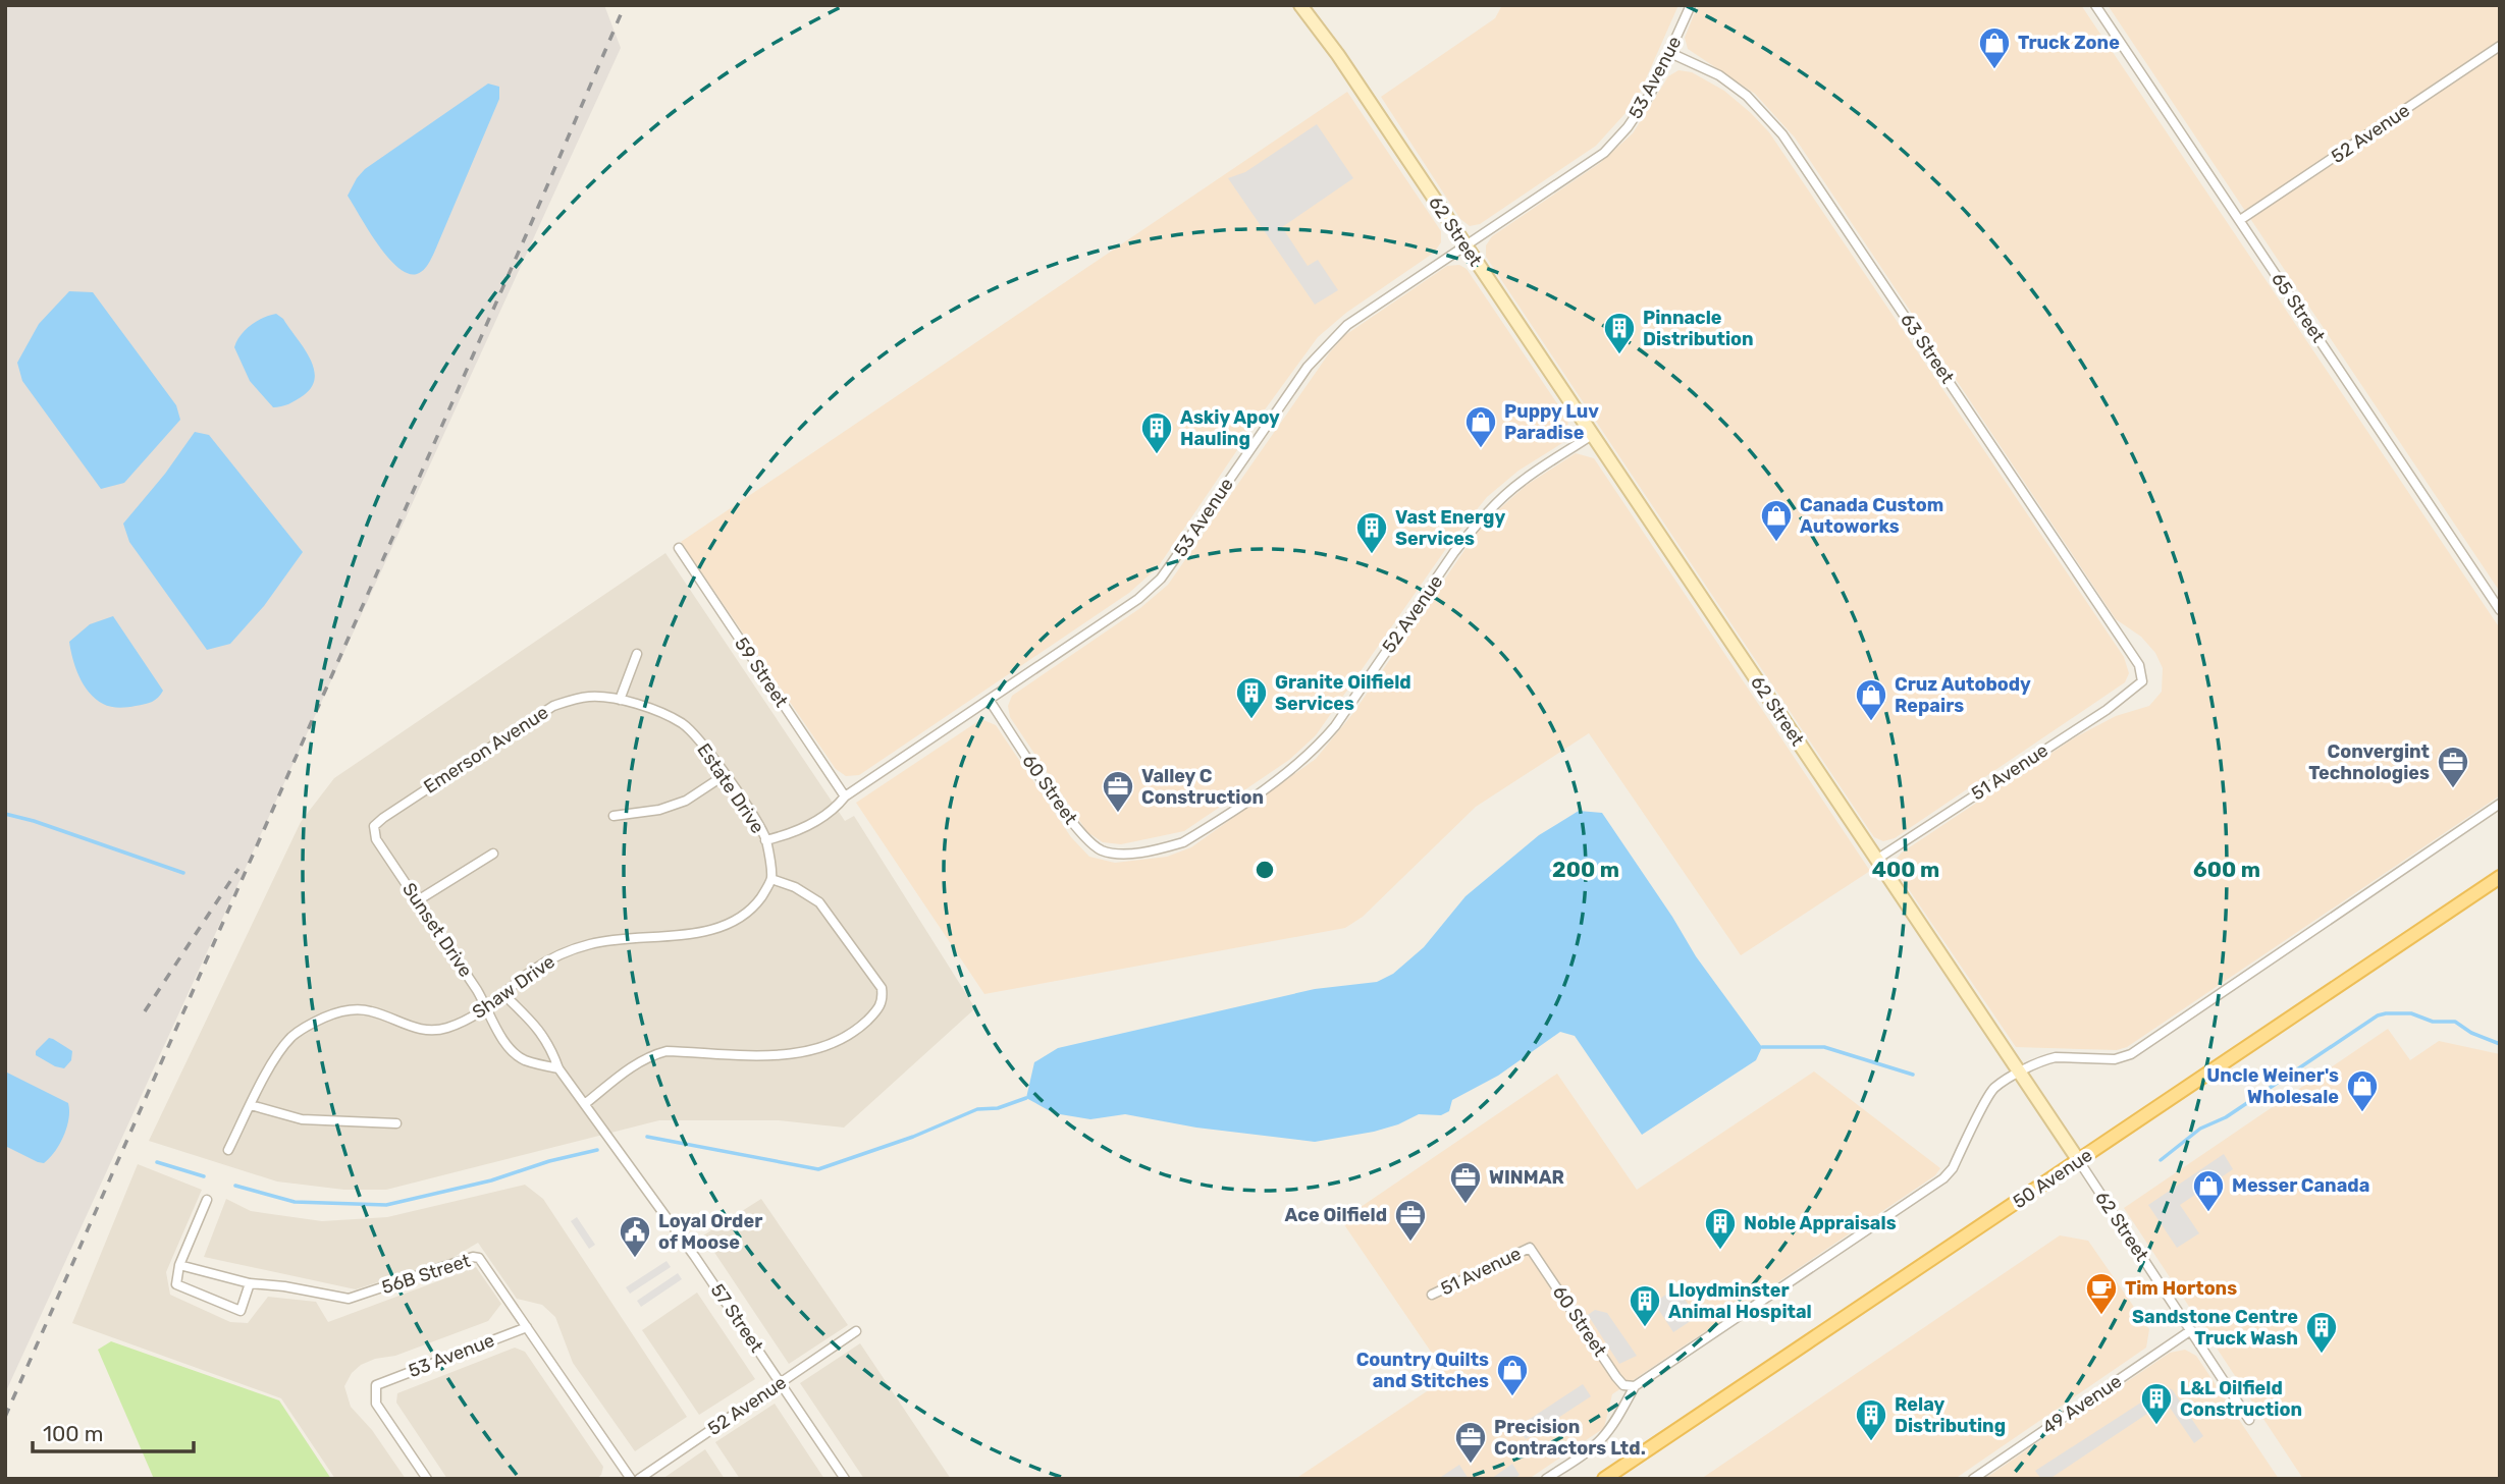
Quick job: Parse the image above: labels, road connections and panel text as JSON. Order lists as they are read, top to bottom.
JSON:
{
  "streets": {
    "main road": ["62 Street", "50 Avenue"],
    "street": [
      "53 Avenue",
      "52 Avenue",
      "65 Street",
      "63 Street",
      "59 Street",
      "Emerson Avenue",
      "51 Avenue",
      "Estate Drive",
      "60 Street",
      "Sunset Drive",
      "Shaw Drive",
      "56B Street",
      "57 Street",
      "49 Avenue"
    ]
  },
  "crossings": [
    ["53 Avenue", "62 Street"],
    ["53 Avenue", "63 Street"],
    ["53 Avenue", "59 Street"],
    ["53 Avenue", "Estate Drive"],
    ["53 Avenue", "60 Street"],
    ["53 Avenue", "56B Street"],
    ["52 Avenue", "62 Street"],
    ["52 Avenue", "65 Street"],
    ["52 Avenue", "60 Street"],
    ["52 Avenue", "57 Street"],
    ["62 Street", "51 Avenue"],
    ["62 Street", "50 Avenue"],
    ["62 Street", "49 Avenue"],
    ["63 Street", "51 Avenue"],
    ["Emerson Avenue", "Estate Drive"],
    ["Emerson Avenue", "Sunset Drive"],
    ["51 Avenue", "60 Street"],
    ["Sunset Drive", "Shaw Drive"]
  ],
  "places": {
    "shop": [
      "Truck Zone",
      "Puppy Luv Paradise",
      "Canada Custom Autoworks",
      "Cruz Autobody Repairs",
      "Uncle Weiner's Wholesale",
      "Messer Canada",
      "Country Quilts and Stitches"
    ],
    "building": [
      "Pinnacle Distribution",
      "Askiy Apoy Hauling",
      "Vast Energy Services",
      "Granite Oilfield Services",
      "Noble Appraisals",
      "Lloydminster Animal Hospital",
      "Sandstone Centre Truck Wash",
      "L&L Oilfield Construction",
      "Relay Distributing"
    ],
    "office": [
      "Convergint Technologies",
      "Valley C Construction",
      "WINMAR",
      "Ace Oilfield",
      "Precision Contractors Ltd."
    ],
    "public building": ["Loyal Order of Moose"],
    "cafe": ["Tim Hortons"]
  },
  "scale_bar": "100 m",
  "rings": ["200 m", "400 m", "600 m"]
}
